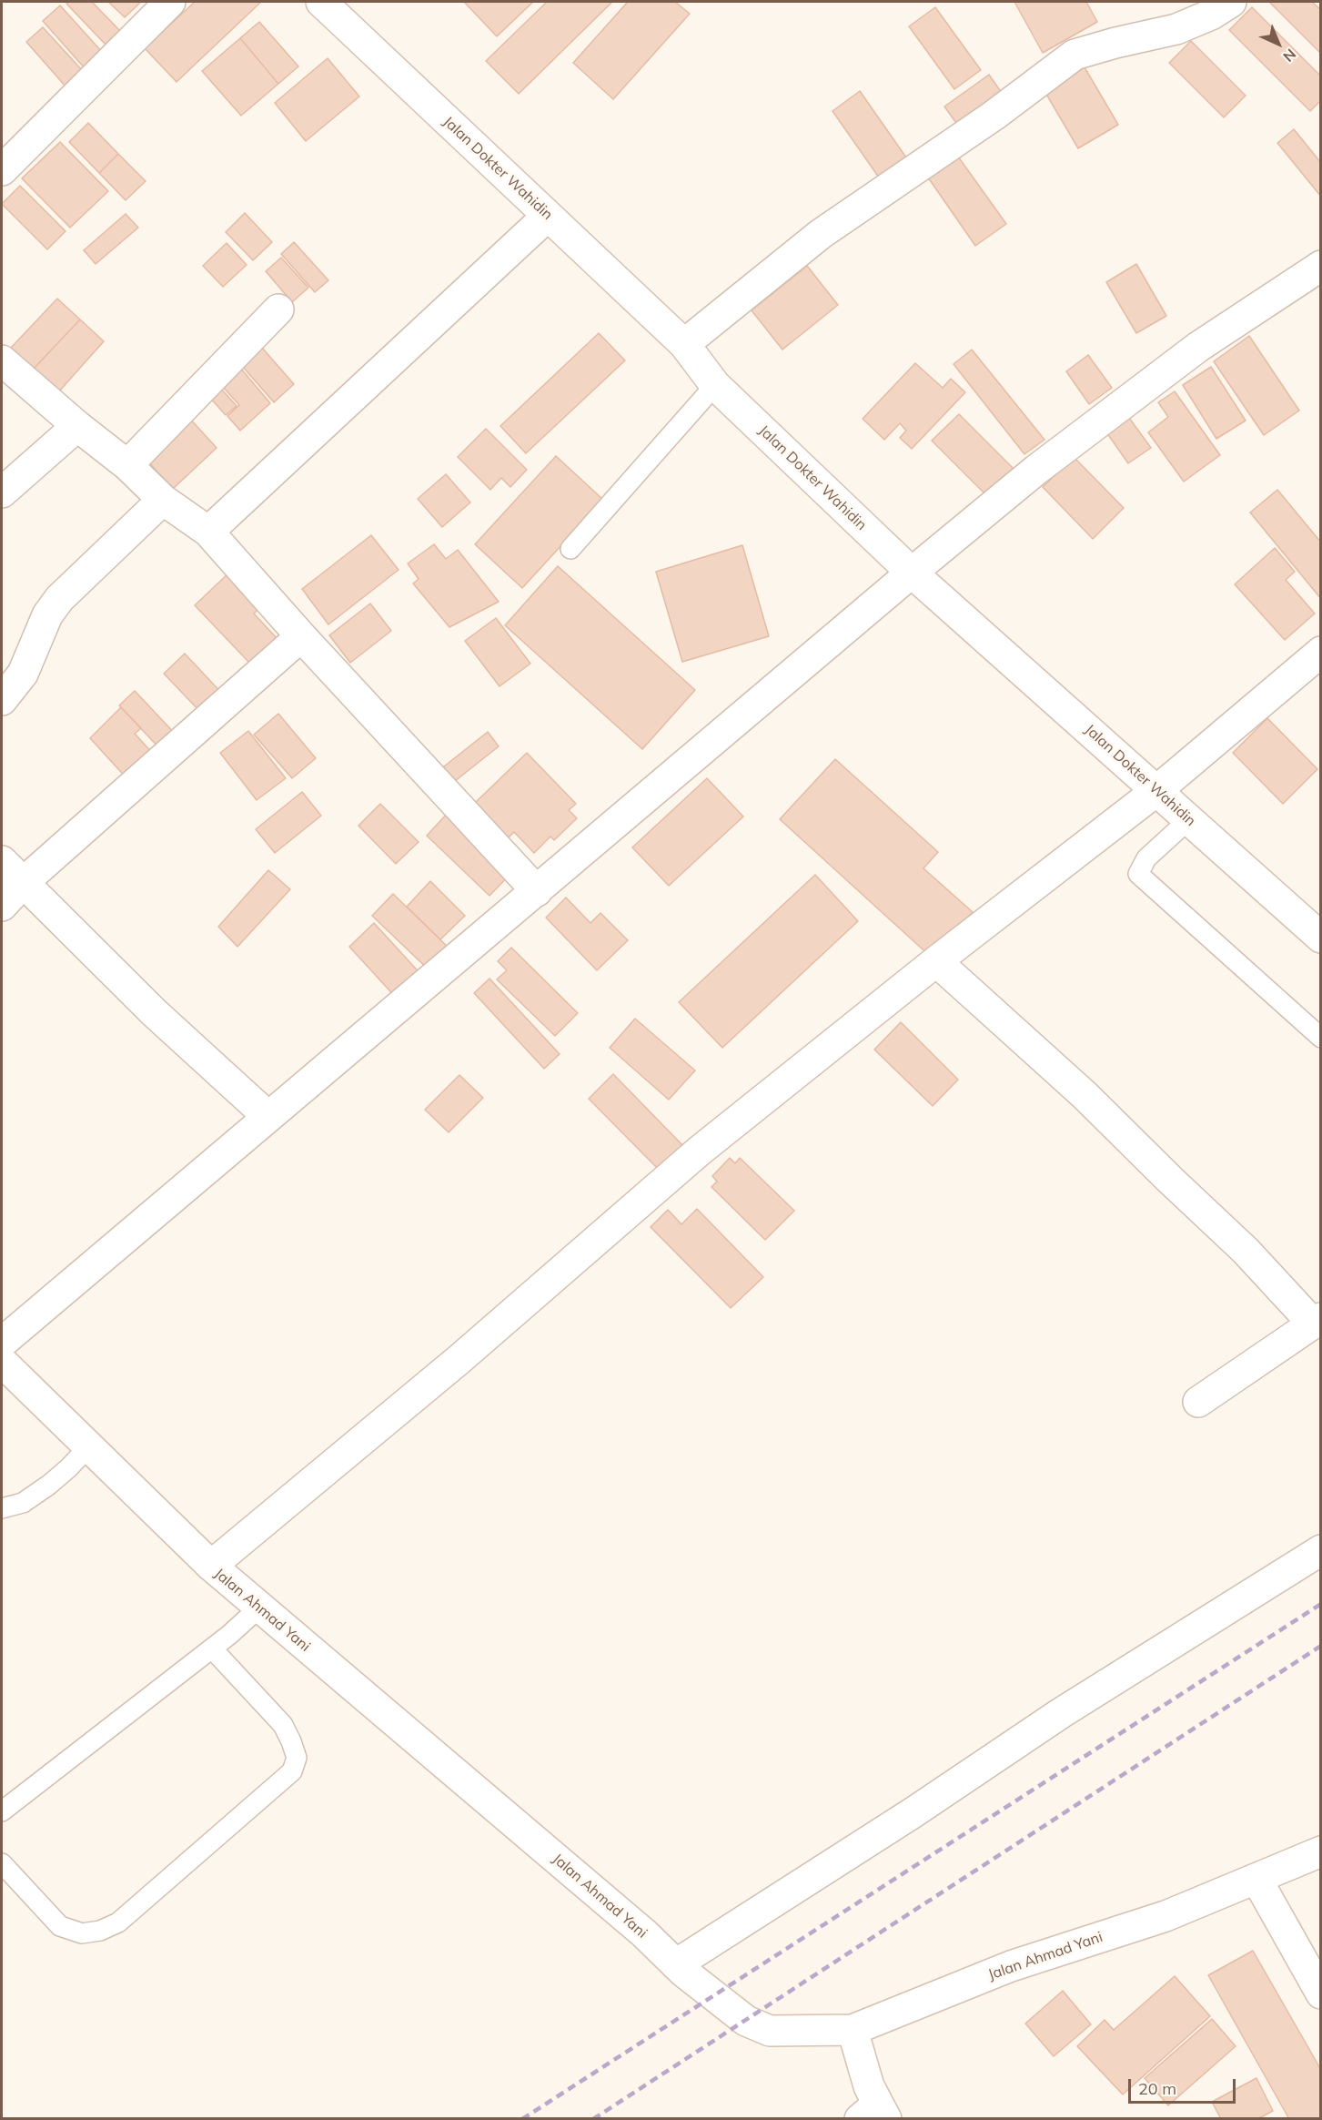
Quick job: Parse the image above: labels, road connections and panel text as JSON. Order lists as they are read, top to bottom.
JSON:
{
  "streets": {
    "street": ["Jalan Dokter Wahidin", "Jalan Ahmad Yani"]
  },
  "scale_bar": "20 m",
  "north": "bottom right"
}
